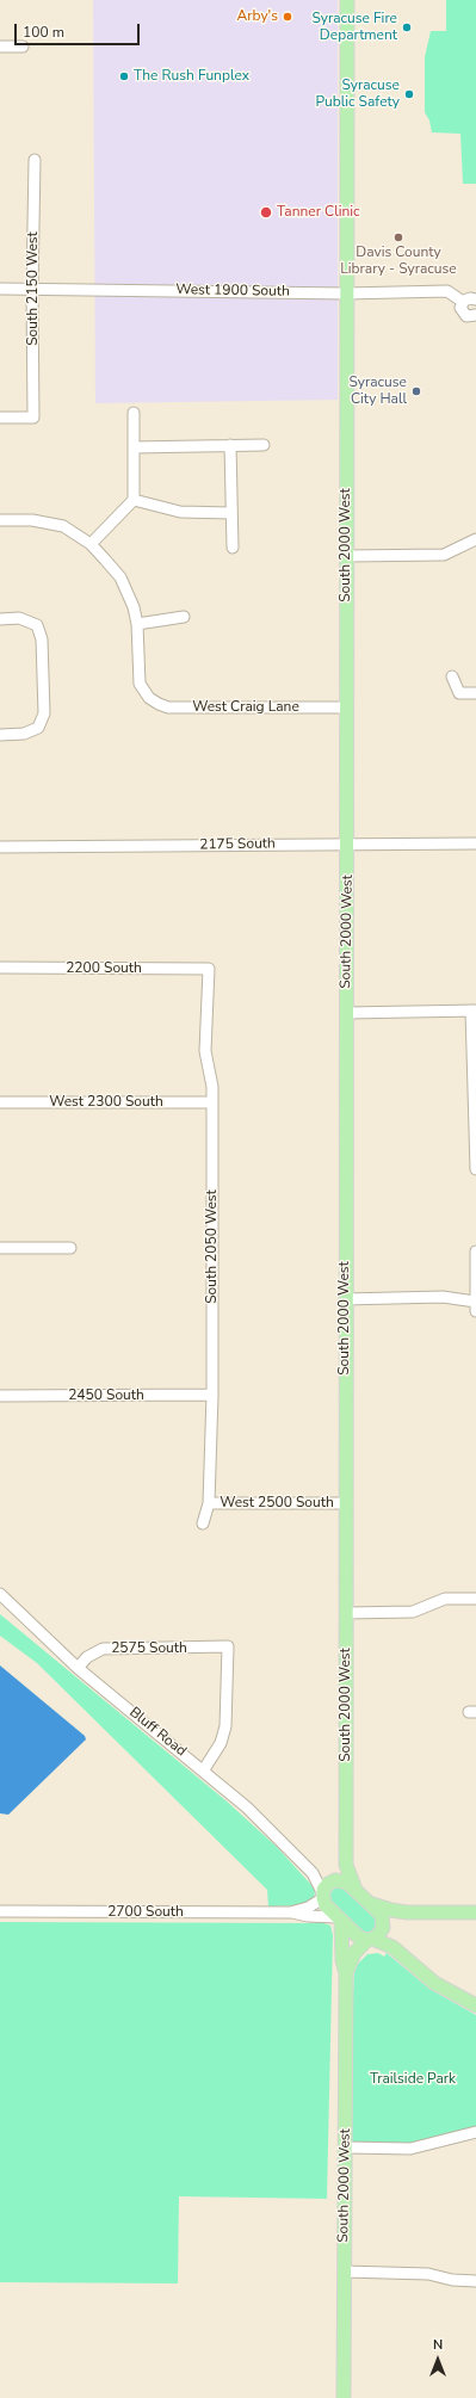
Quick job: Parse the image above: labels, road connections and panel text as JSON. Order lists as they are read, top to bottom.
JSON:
{
  "streets": {
    "main road": ["South 2000 West"],
    "street": [
      "South 2150 West",
      "West 1900 South",
      "West Craig Lane",
      "2175 South",
      "2200 South",
      "West 2300 South",
      "South 2050 West",
      "2450 South",
      "West 2500 South",
      "2575 South",
      "Bluff Road",
      "2700 South"
    ]
  },
  "crossings": [
    ["South 2150 West", "West 1900 South"],
    ["West 1900 South", "South 2000 West"],
    ["South 2000 West", "West Craig Lane"],
    ["South 2000 West", "2175 South"],
    ["South 2000 West", "West 2500 South"],
    ["2200 South", "South 2050 West"],
    ["West 2300 South", "South 2050 West"],
    ["South 2050 West", "2450 South"],
    ["South 2050 West", "West 2500 South"],
    ["2575 South", "Bluff Road"]
  ],
  "parks": ["Trailside Park"],
  "places": [
    "Arby's",
    "Syracuse Fire Department",
    "The Rush Funplex",
    "Syracuse Public Safety",
    "Tanner Clinic",
    "Davis County Library - Syracuse",
    "Syracuse City Hall"
  ],
  "scale_bar": "100 m",
  "north": "top"
}
